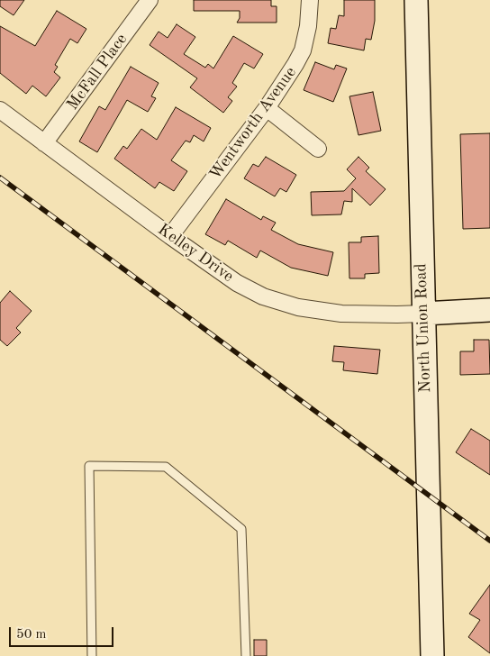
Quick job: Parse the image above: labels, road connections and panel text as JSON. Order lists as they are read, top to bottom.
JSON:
{
  "streets": {
    "street": [
      "McFall Place",
      "Wentworth Avenue",
      "Kelley Drive",
      "North Union Road"
    ]
  },
  "crossings": [
    ["McFall Place", "Kelley Drive"],
    ["Wentworth Avenue", "Kelley Drive"],
    ["Kelley Drive", "North Union Road"]
  ],
  "scale_bar": "50 m"
}
